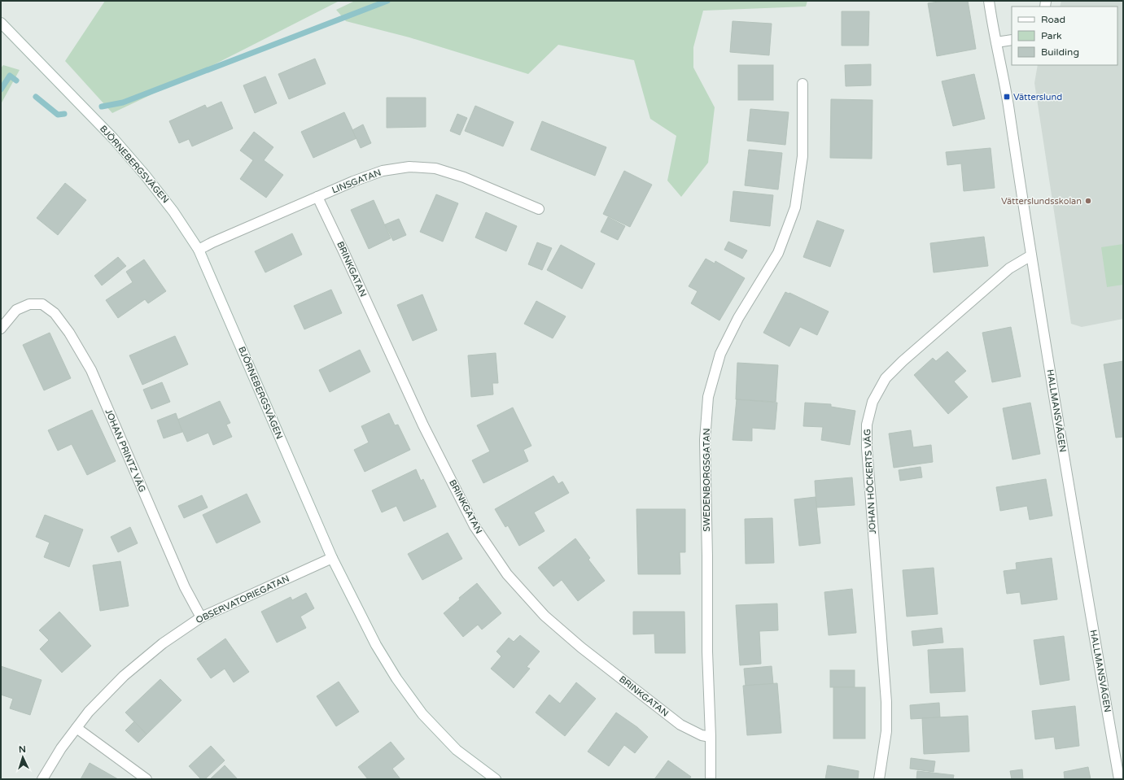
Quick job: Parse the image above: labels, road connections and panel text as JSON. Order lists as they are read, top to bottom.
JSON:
{
  "streets": {
    "street": [
      "BJÖRNEBERGSVÄGEN",
      "LINSGATAN",
      "BRINKGATAN",
      "HALLMANSVÄGEN",
      "JOHAN PRINTZ VÄG",
      "SWEDENBORGSGATAN",
      "JOHAN HÖCKERTS VÄG",
      "OBSERVATORIEGATAN"
    ]
  },
  "crossings": [
    ["BJÖRNEBERGSVÄGEN", "LINSGATAN"],
    ["BJÖRNEBERGSVÄGEN", "OBSERVATORIEGATAN"],
    ["LINSGATAN", "BRINKGATAN"],
    ["BRINKGATAN", "SWEDENBORGSGATAN"],
    ["HALLMANSVÄGEN", "JOHAN HÖCKERTS VÄG"],
    ["JOHAN PRINTZ VÄG", "OBSERVATORIEGATAN"]
  ],
  "places": {
    "transit": ["Vätterslund"],
    "other": ["Vätterslundsskolan"]
  },
  "legend": ["Road", "Park", "Building"],
  "north": "top"
}
